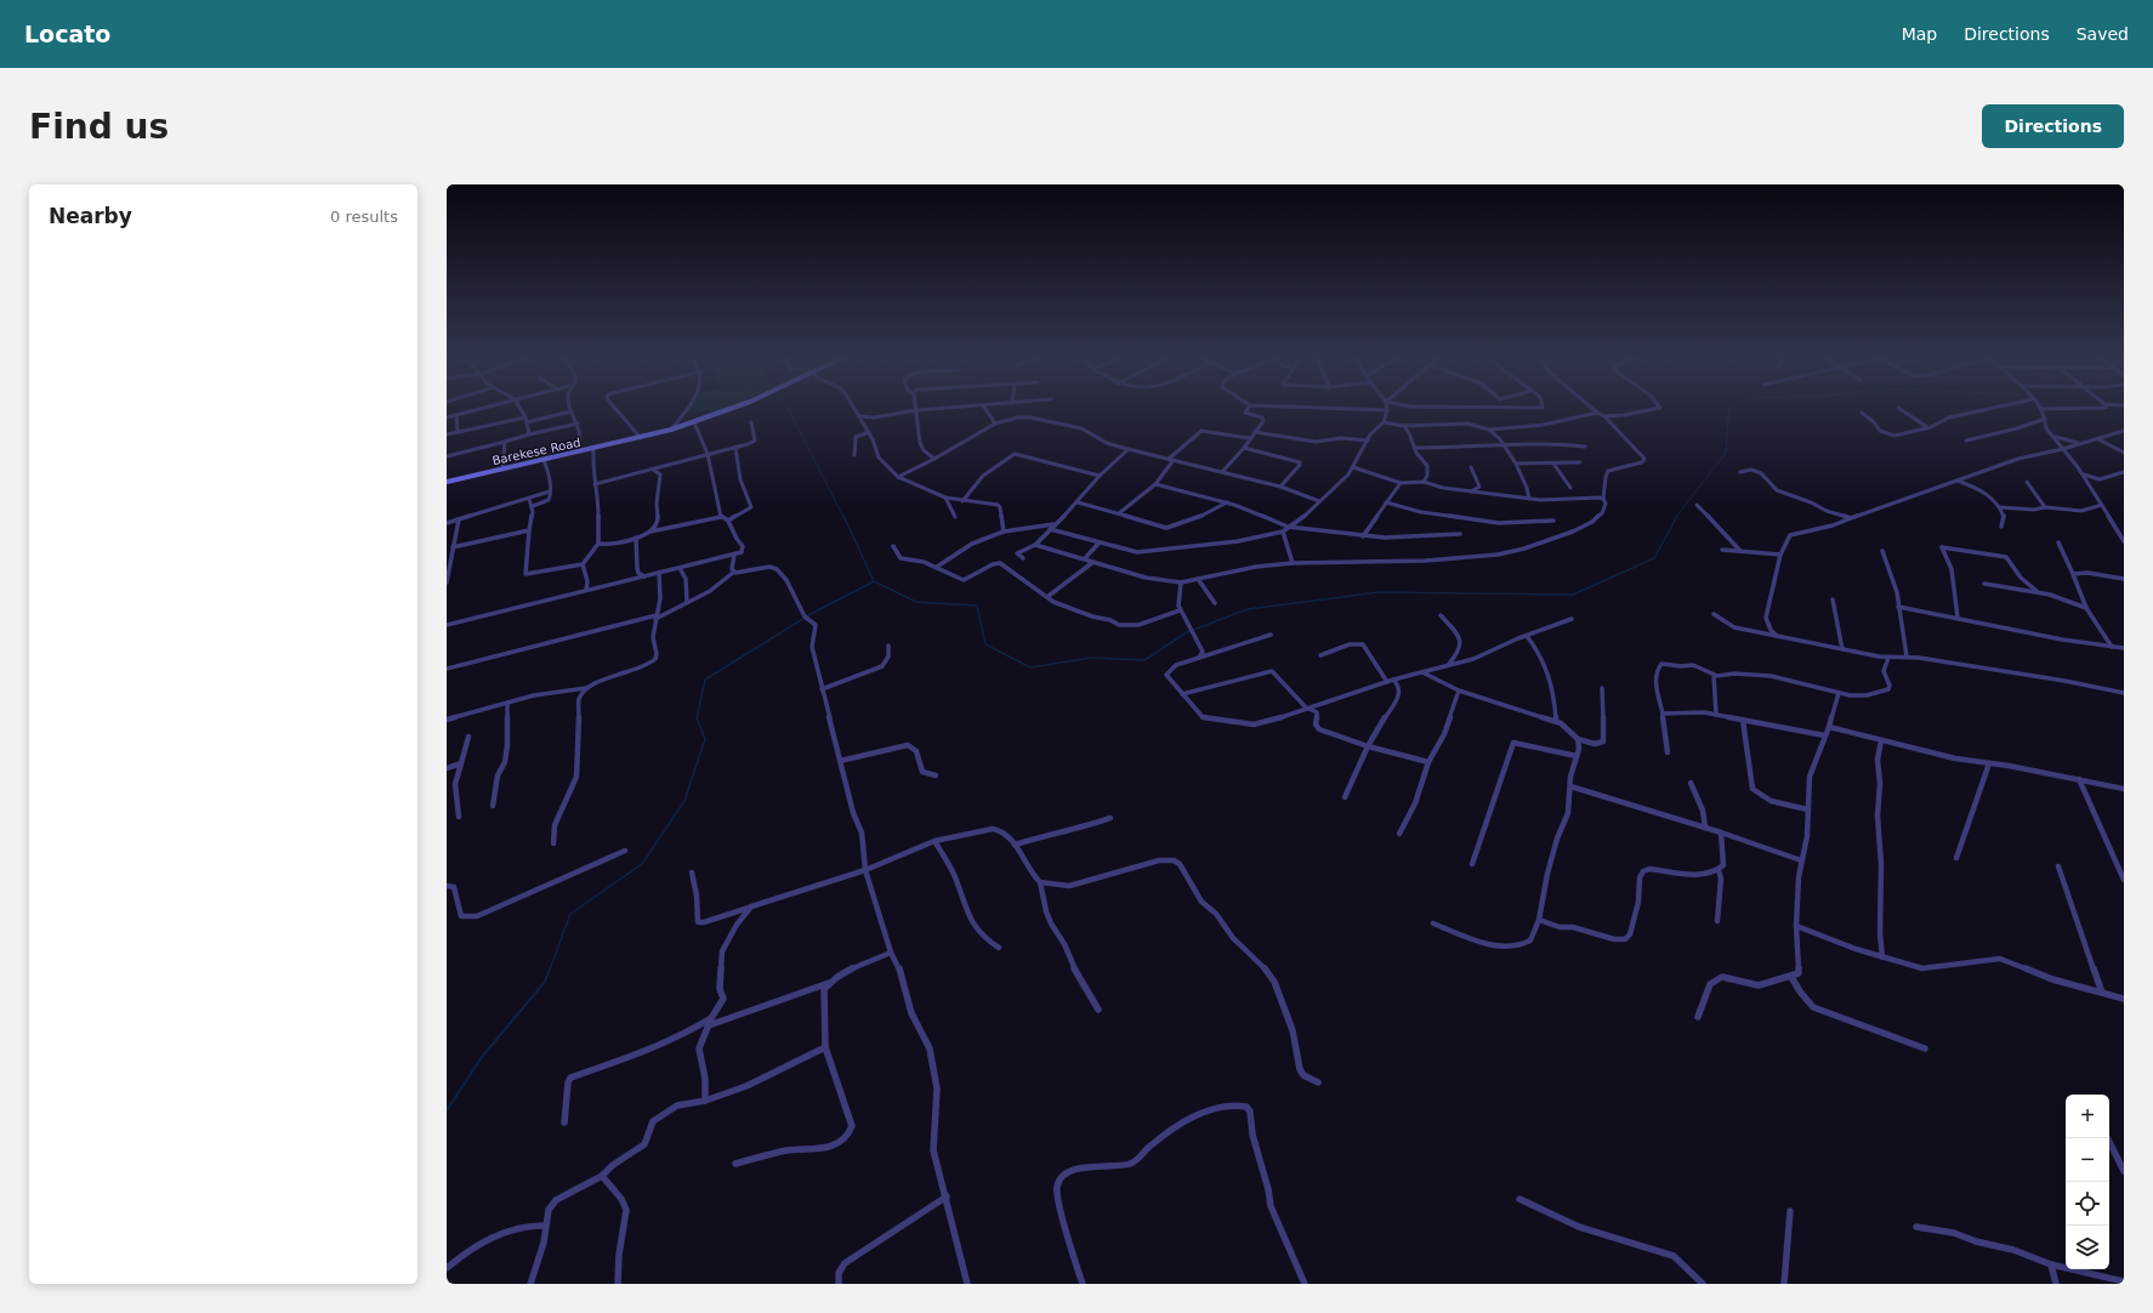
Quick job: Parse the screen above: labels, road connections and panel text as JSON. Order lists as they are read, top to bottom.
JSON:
{
  "streets": {
    "main road": ["Barekese Road"]
  },
  "page": {
    "header": "Locato",
    "nav": ["Map", "Directions", "Saved"],
    "buttons": "Directions",
    "title": "Find us",
    "heading": ["Nearby", "0 results"],
    "map_buttons": ["+", "−"]
  }
}
